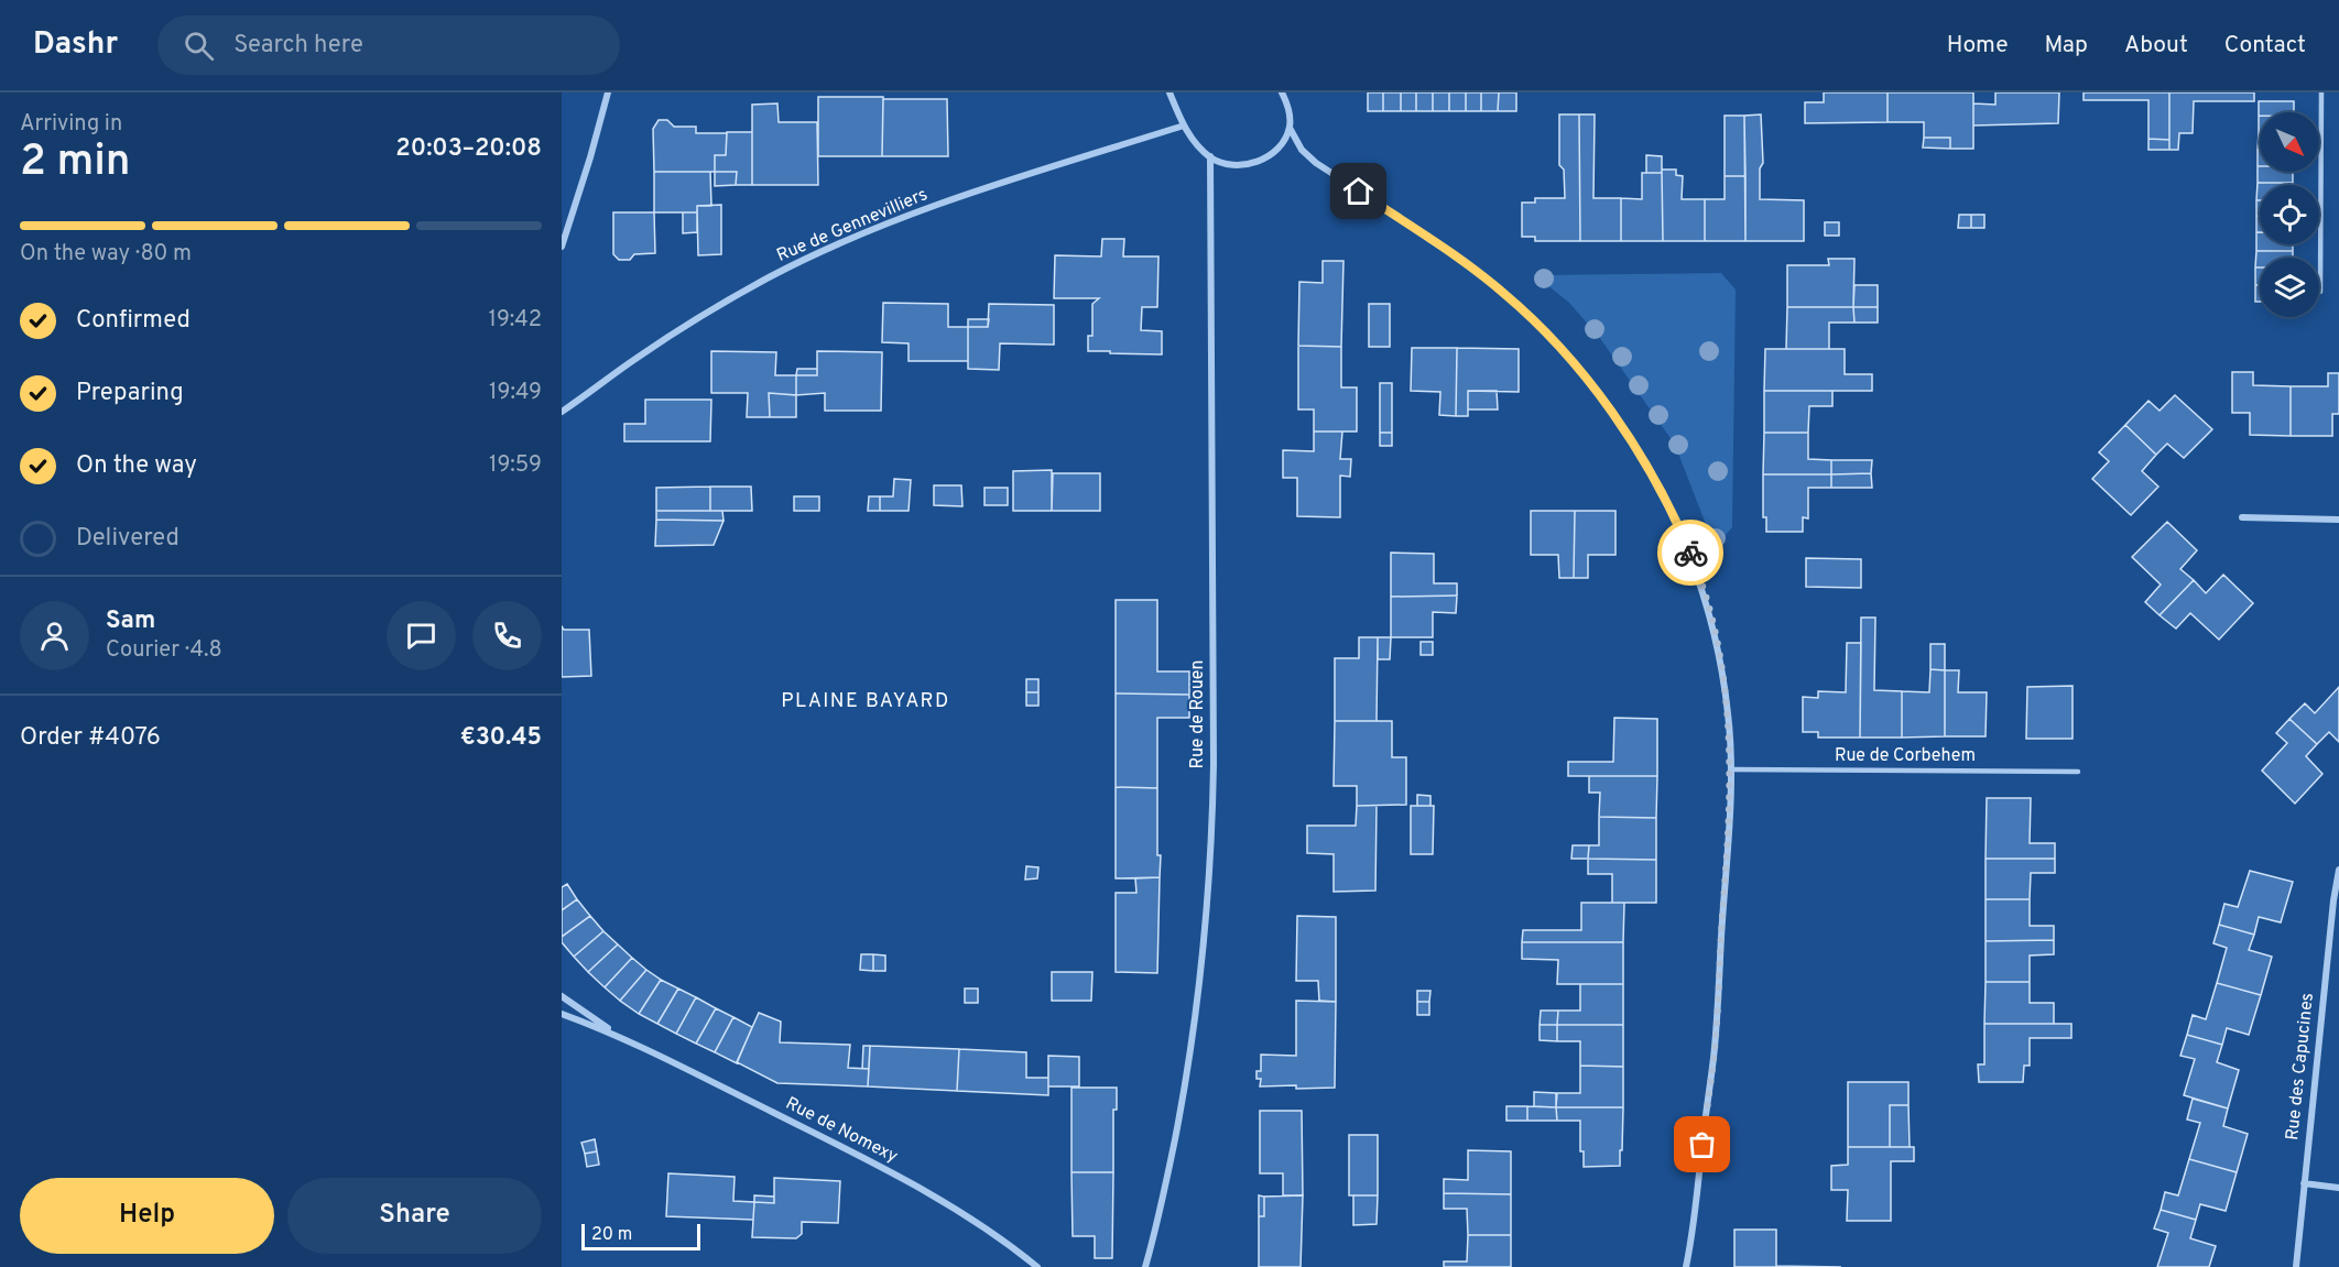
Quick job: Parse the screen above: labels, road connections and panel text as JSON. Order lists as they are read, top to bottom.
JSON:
{
  "streets": {
    "street": [
      "Rue de Gennevilliers",
      "Rue de Rouen",
      "Rue des Capucines",
      "Rue de Nomexy"
    ],
    "lane": ["Rue de Corbehem"]
  },
  "districts": ["PLAINE BAYARD"],
  "scale_bar": "20 m",
  "north": "bottom right",
  "page": {
    "header": "Dashr",
    "search": "Search here",
    "nav": [
      "Home",
      "Map",
      "About",
      "Contact"
    ],
    "heading": ["2 min", "Arriving in", "20:03–20:08"],
    "panel": [
      "Sam",
      "Courier · 4.8",
      "Order #4076",
      "€30.45"
    ],
    "bar": "On the way · 80 m",
    "list": [
      ["Confirmed", "19:42"],
      ["Preparing", "19:49"],
      ["On the way", "19:59"],
      "Delivered"
    ],
    "buttons": ["Help", "Share"],
    "scale": "20 m"
  }
}
